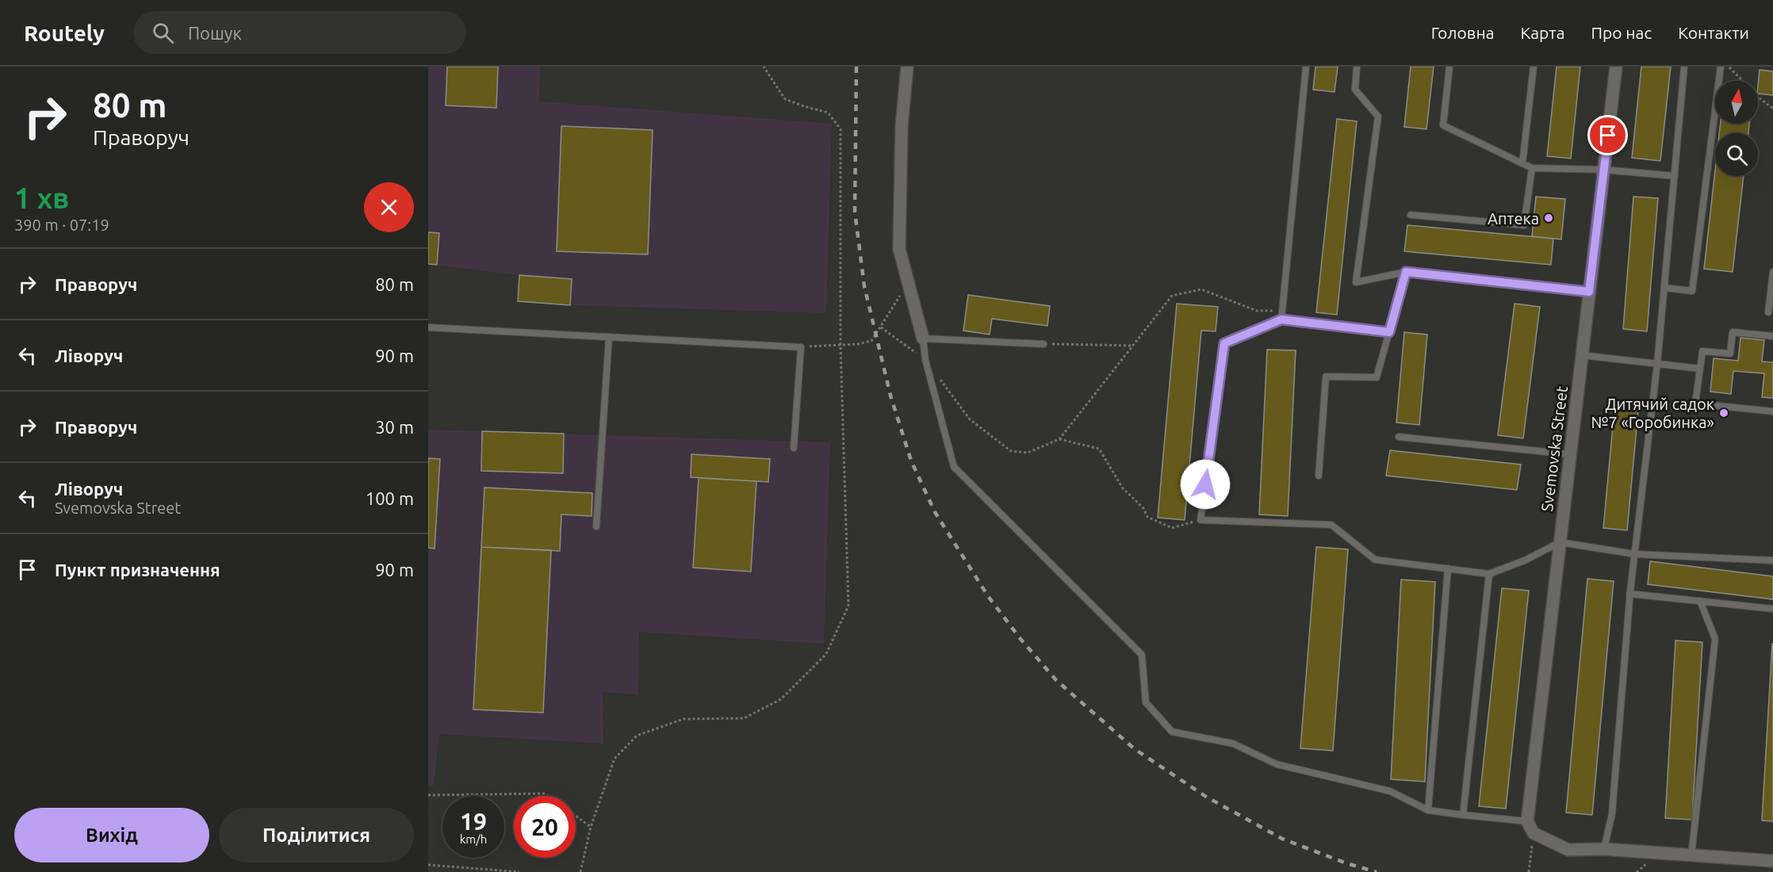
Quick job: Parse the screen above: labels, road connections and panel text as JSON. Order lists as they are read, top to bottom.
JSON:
{
  "streets": {
    "street": ["Svemovska Street"]
  },
  "places": ["Аптека", "Дитячий садок №7 «Горобинка»"],
  "north": "top",
  "page": {
    "header": "Routely",
    "search": "Пошук",
    "nav": [
      "Головна",
      "Карта",
      "Про нас",
      "Контакти"
    ],
    "turn": ["80 m", "Праворуч"],
    "heading": ["1 хв", "390 m · 07:19"],
    "list": [
      {
        "name": "Праворуч",
        "value": "80 m"
      },
      {
        "name": "Ліворуч",
        "value": "90 m"
      },
      {
        "name": "Праворуч",
        "value": "30 m"
      },
      {
        "name": "Ліворуч",
        "note": "Svemovska Street",
        "value": "100 m"
      },
      {
        "name": "Пункт призначення",
        "value": "90 m"
      }
    ],
    "speed": "19 km/h",
    "limit": "20",
    "buttons": ["Вихід", "Поділитися"]
  }
}
